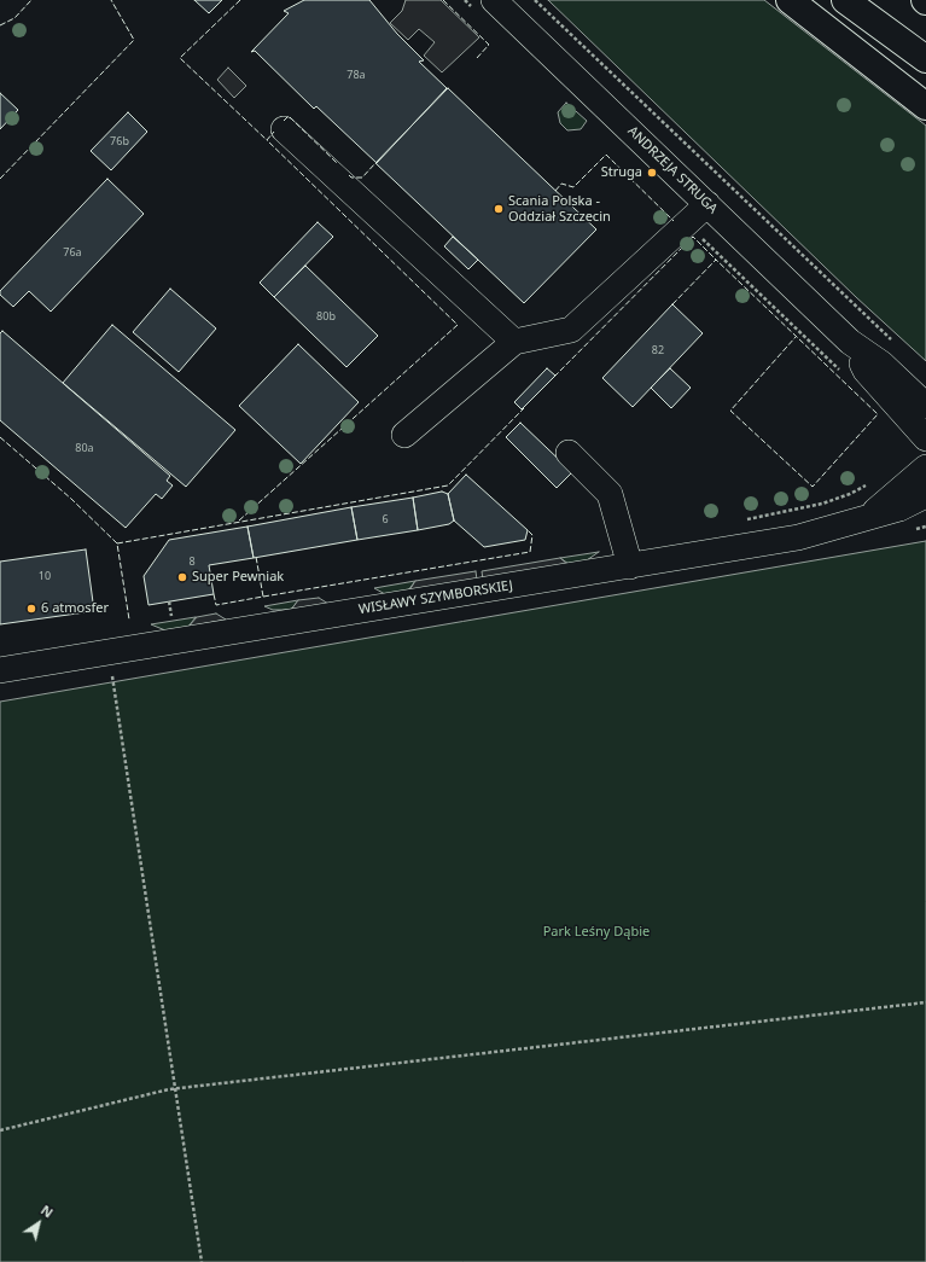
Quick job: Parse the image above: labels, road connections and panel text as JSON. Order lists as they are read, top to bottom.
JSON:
{
  "streets": {
    "street": ["ANDRZEJA STRUGA", "WISŁAWY SZYMBORSKIEJ"]
  },
  "parks": ["Park Leśny Dąbie"],
  "places": [
    "Struga",
    "Scania Polska - Oddział Szczecin",
    "Super Pewniak",
    "6 atmosfer"
  ],
  "house_numbers": [
    "78a",
    "76b",
    "76a",
    "80b",
    "82",
    "80a",
    "6",
    "8",
    "10"
  ],
  "north": "top right"
}
